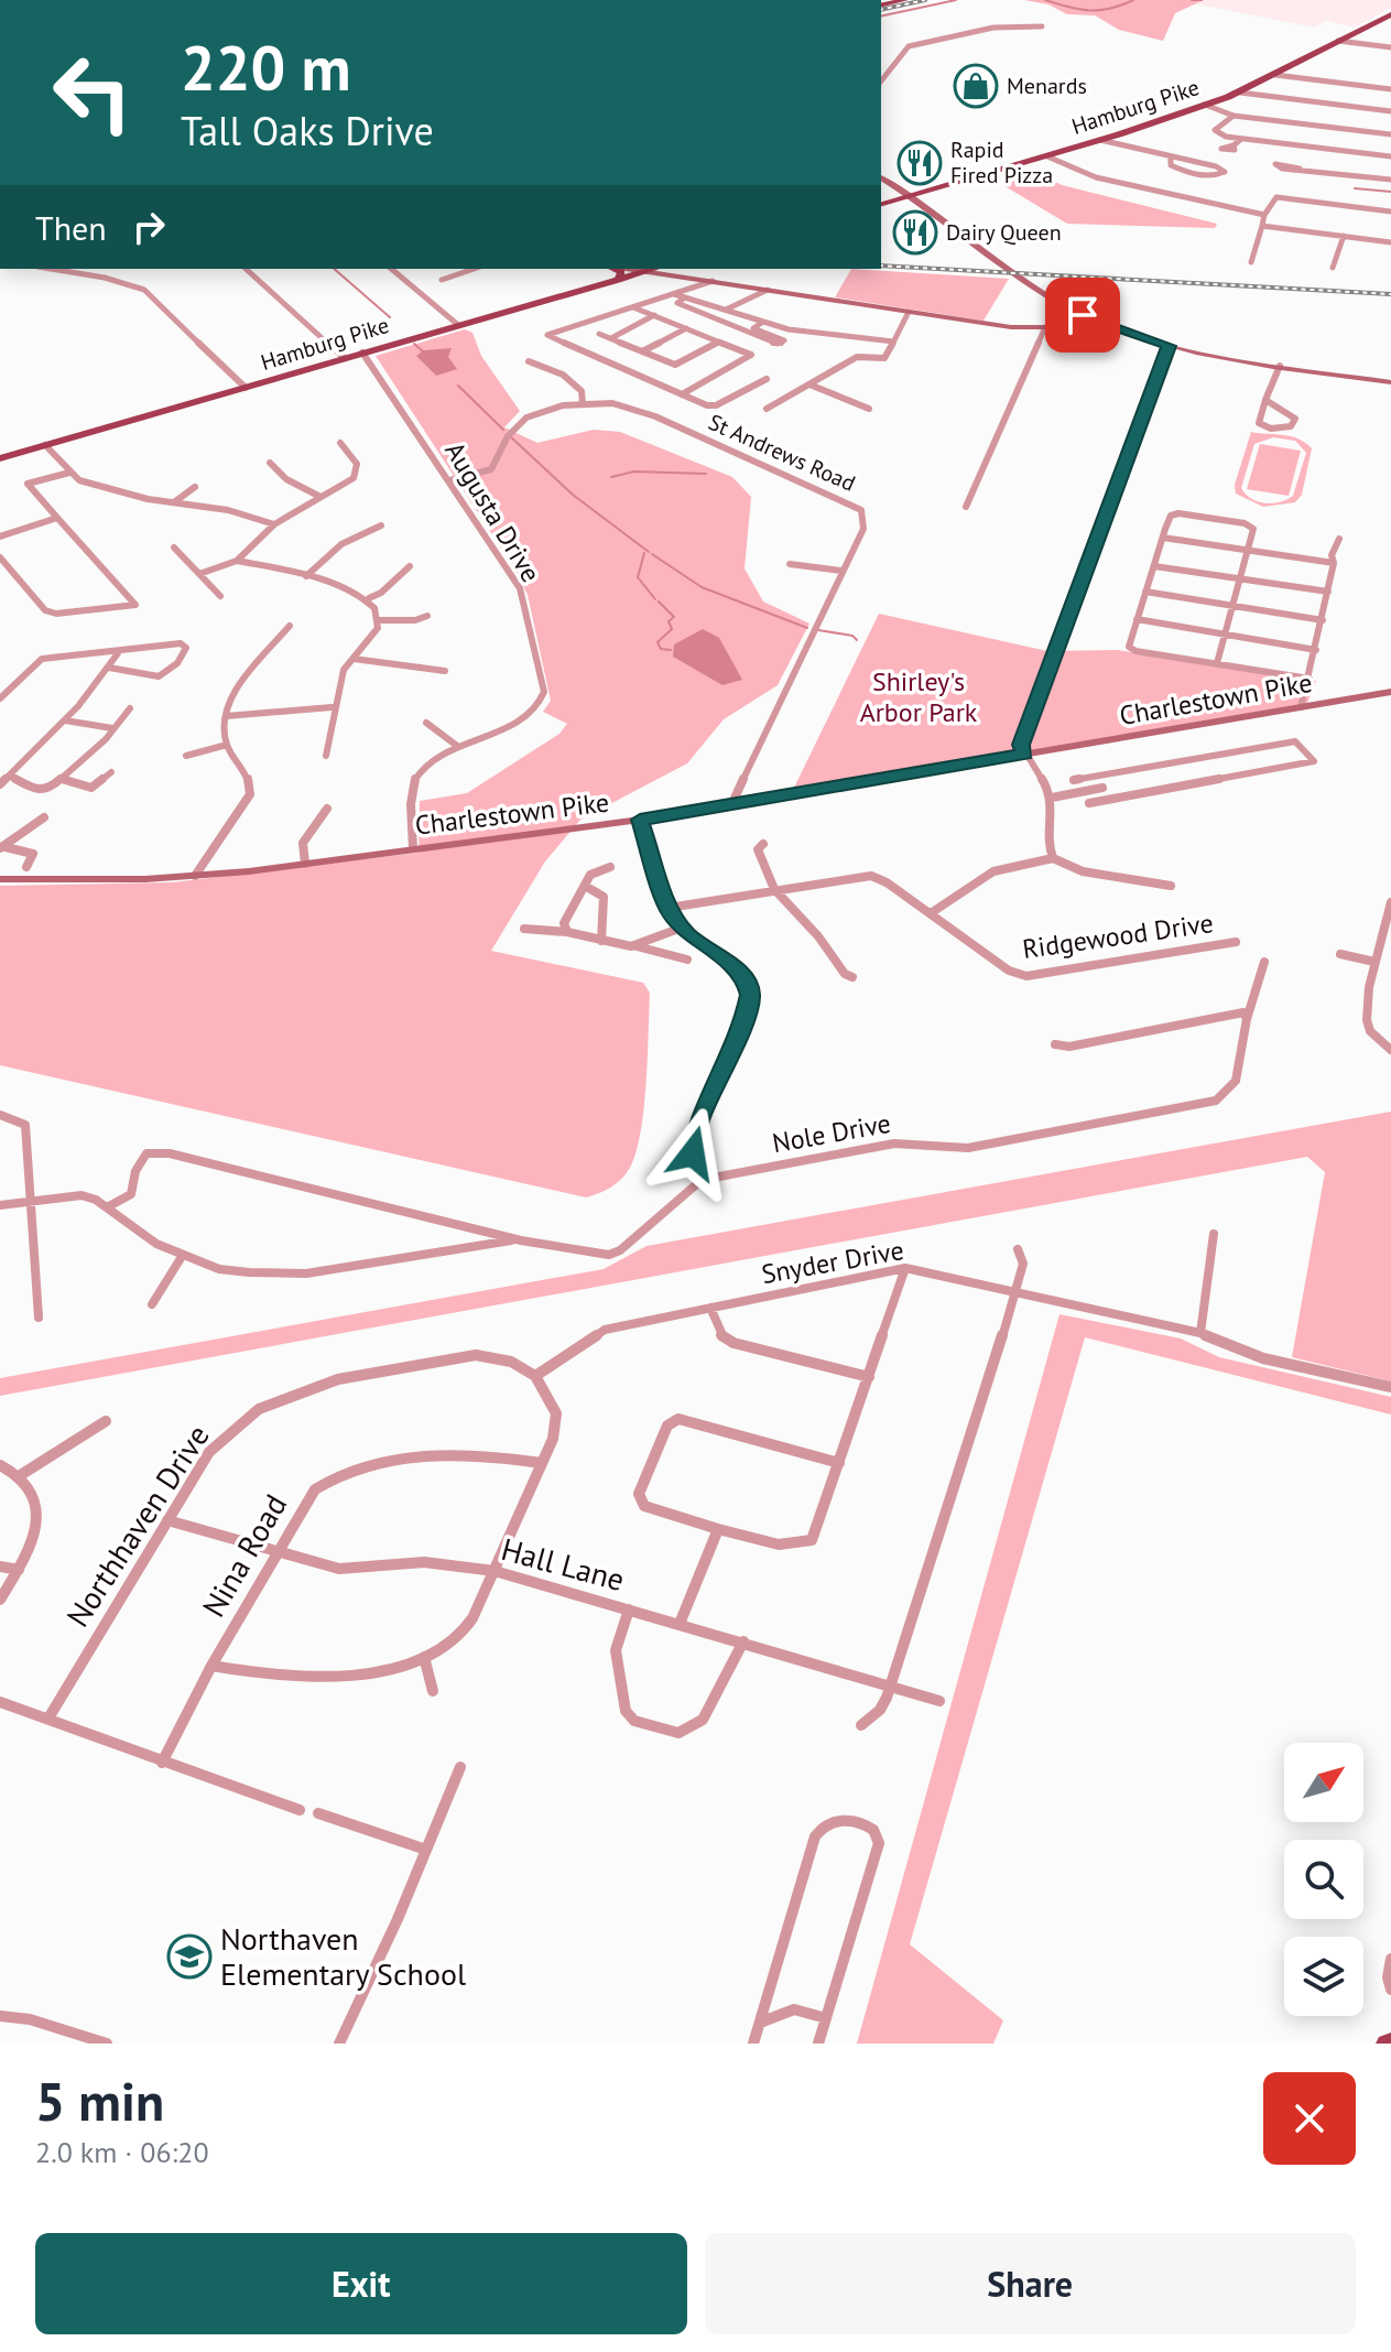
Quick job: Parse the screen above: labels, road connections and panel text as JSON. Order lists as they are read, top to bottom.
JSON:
{
  "streets": {
    "main road": ["Hamburg Pike", "Charlestown Pike"],
    "street": [
      "St Andrews Road",
      "Augusta Drive",
      "Ridgewood Drive",
      "Nole Drive",
      "Snyder Drive",
      "Northhaven Drive",
      "Nina Road",
      "Hall Lane"
    ]
  },
  "crossings": [
    ["Hamburg Pike", "Augusta Drive"],
    ["St Andrews Road", "Augusta Drive"],
    ["St Andrews Road", "Charlestown Pike"],
    ["Augusta Drive", "Charlestown Pike"],
    ["Snyder Drive", "Northhaven Drive"],
    ["Northhaven Drive", "Hall Lane"],
    ["Nina Road", "Hall Lane"]
  ],
  "parks": ["Shirley's Arbor Park"],
  "places": {
    "shop": ["Menards"],
    "restaurant": ["Rapid Fired Pizza", "Dairy Queen"],
    "school or university": ["Northaven Elementary School"]
  },
  "north": "top right",
  "page": {
    "turn": ["220 m", "Tall Oaks Drive"],
    "then": "Then",
    "heading": ["5 min", "2.0 km · 06:20"],
    "buttons": ["Exit", "Share"]
  }
}
